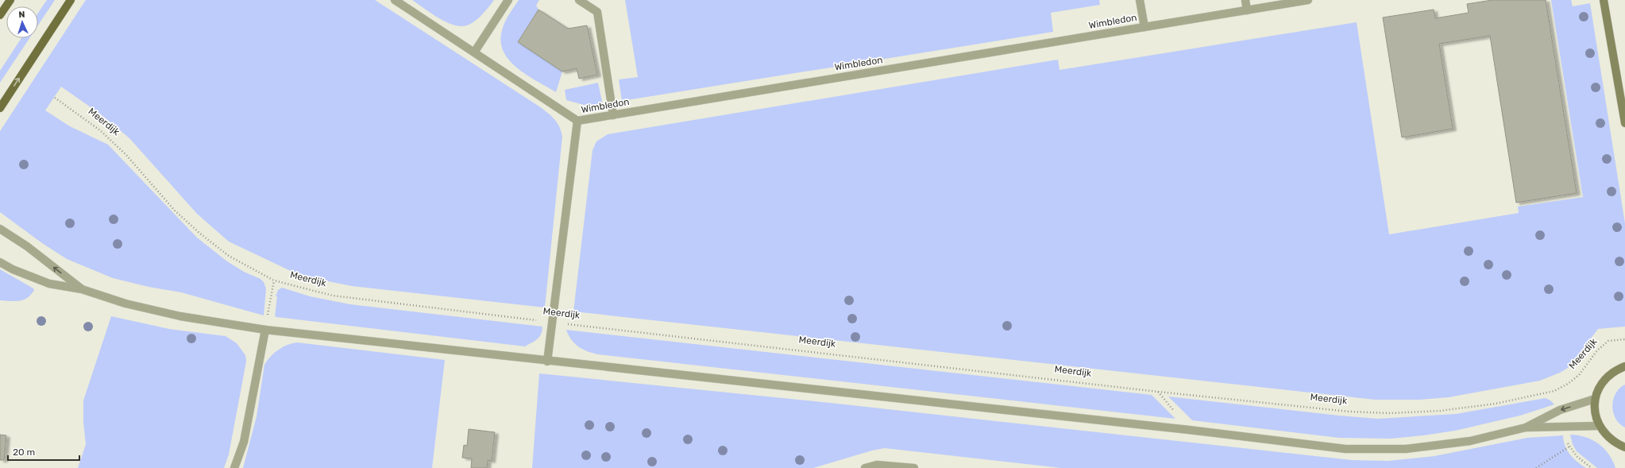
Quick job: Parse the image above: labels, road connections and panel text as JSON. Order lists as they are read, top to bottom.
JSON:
{
  "streets": {
    "street": ["Wimbledon"],
    "path": ["Meerdijk"]
  },
  "crossings": [
    ["Wimbledon", "Meerdijk"]
  ],
  "scale_bar": "20 m",
  "north": "top"
}
